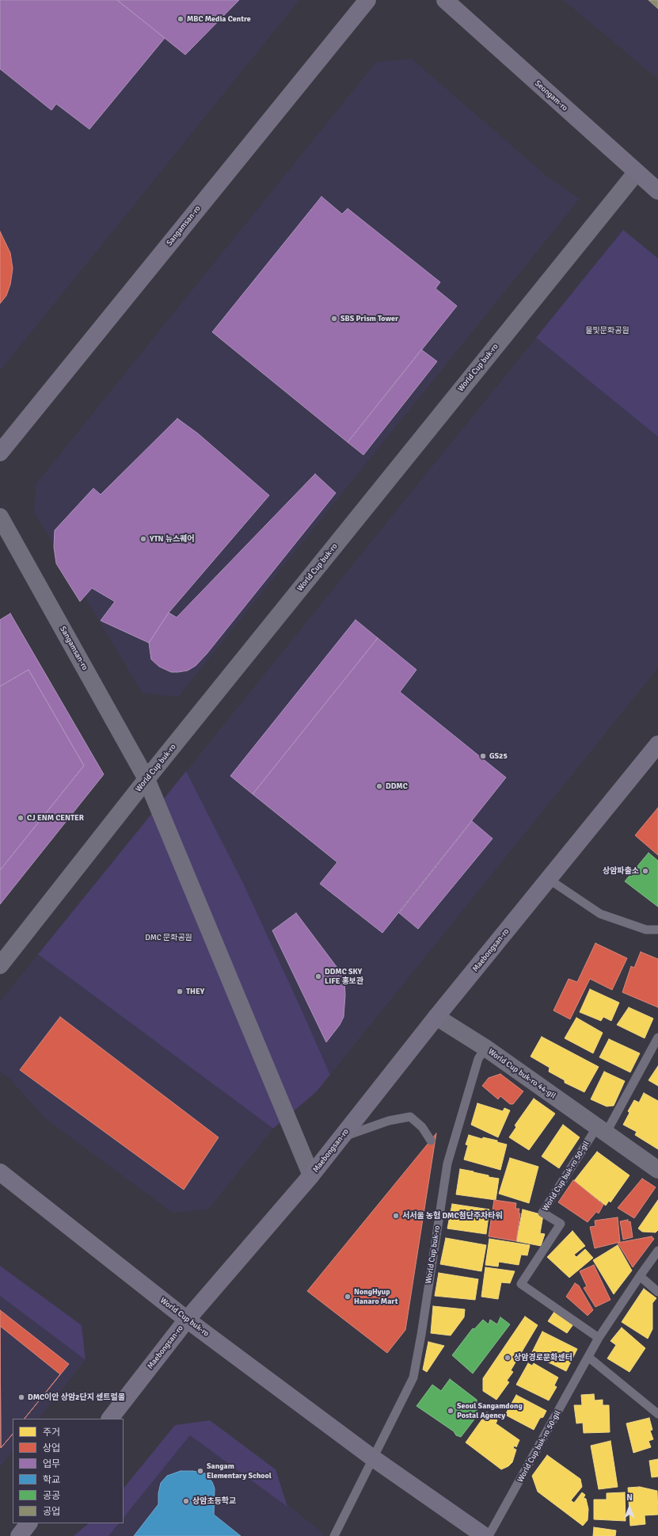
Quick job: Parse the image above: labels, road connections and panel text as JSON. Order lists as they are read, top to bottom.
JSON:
{
  "streets": {
    "main road": [
      "Seongam-ro",
      "Sangamsan-ro",
      "World Cup buk-ro",
      "Maebongsan-ro"
    ],
    "street": ["World Cup buk-ro 44-gil"],
    "lane": ["World Cup buk-ro 50-gil"]
  },
  "crossings": [
    ["Seongam-ro", "World Cup buk-ro"],
    ["Sangamsan-ro", "World Cup buk-ro"],
    ["Sangamsan-ro", "Maebongsan-ro"],
    ["World Cup buk-ro", "Maebongsan-ro"],
    ["World Cup buk-ro", "World Cup buk-ro 44-gil"],
    ["Maebongsan-ro", "World Cup buk-ro 44-gil"],
    ["World Cup buk-ro 44-gil", "World Cup buk-ro 50-gil"]
  ],
  "parks": ["물빛문화공원", "DMC 문화공원"],
  "places": [
    "MBC Media Centre",
    "SBS Prism Tower",
    "YTN 뉴스퀘어",
    "GS25",
    "DDMC",
    "CJ ENM CENTER",
    "상암파출소",
    "DDMC SKY LIFE 홍보관",
    "THEY",
    "서서울 농협 DMC첨단주차타워",
    "NongHyup Hanaro Mart",
    "상암경로문화센터",
    "DMC이안 상암2단지 센트럴몰",
    "Seoul Sangamdong Postal Agency",
    "Sangam Elementary School",
    "상암초등학교"
  ],
  "legend": [
    "주거",
    "상업",
    "업무",
    "학교",
    "공공",
    "공업"
  ],
  "north": "top"
}
